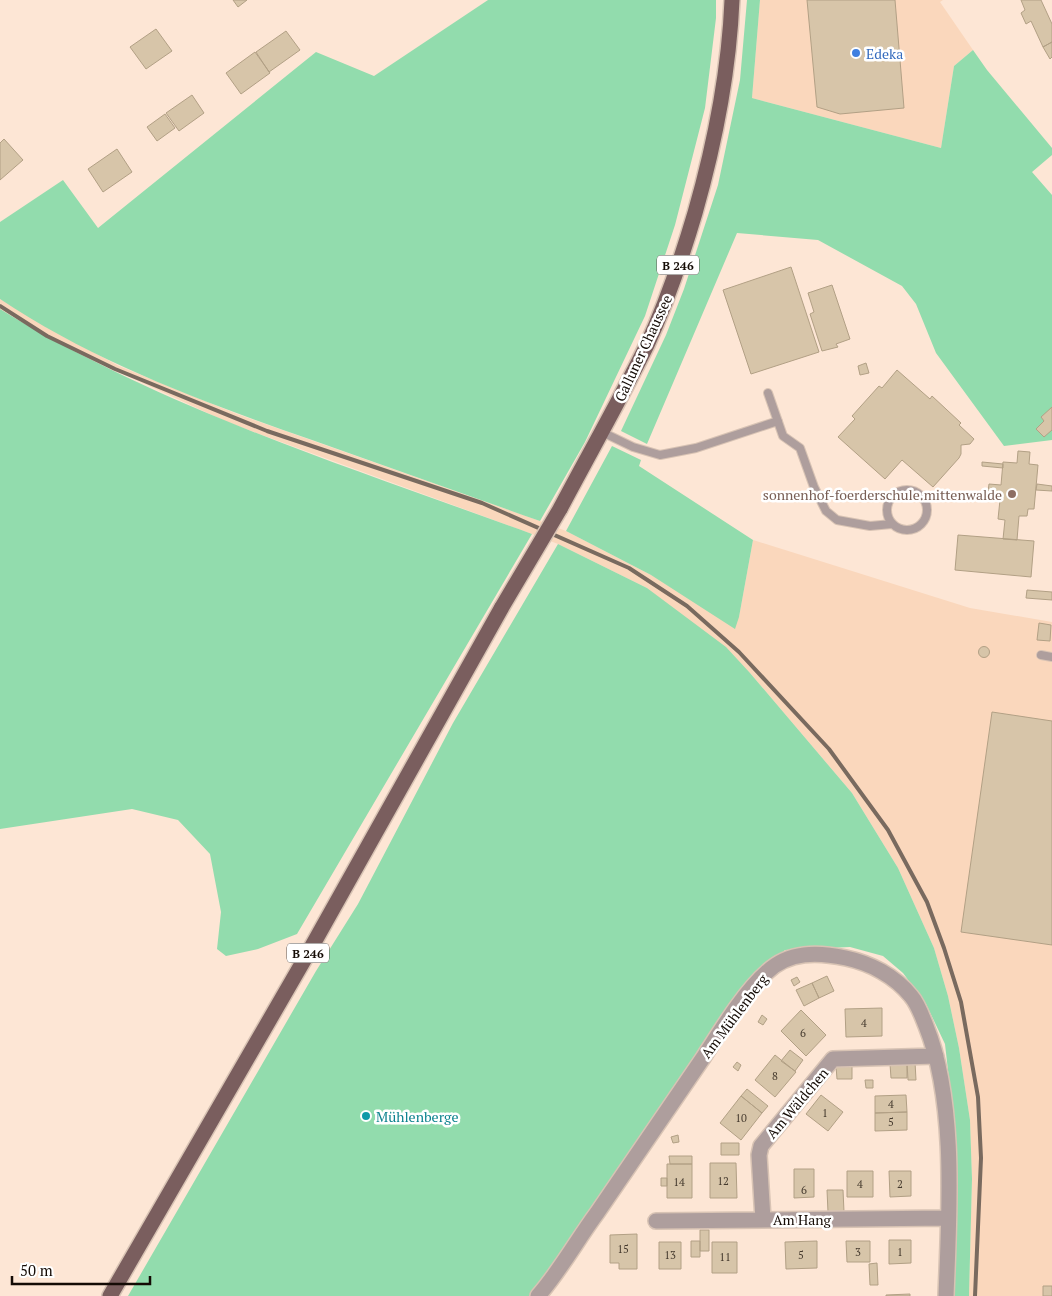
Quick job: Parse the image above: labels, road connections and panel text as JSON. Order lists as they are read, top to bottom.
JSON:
{
  "streets": {
    "main road": ["B 246", "Galluner Chaussee"],
    "street": ["Am Mühlenberg", "Am Wäldchen", "Am Hang"]
  },
  "crossings": [
    ["Am Mühlenberg", "Am Wäldchen"],
    ["Am Mühlenberg", "Am Hang"],
    ["Am Wäldchen", "Am Hang"]
  ],
  "places": ["Edeka", "sonnenhof-foerderschule.mittenwalde", "Mühlenberge"],
  "house_numbers": [
    "4",
    "6",
    "8",
    "4",
    "1",
    "10",
    "5",
    "12",
    "14",
    "4",
    "2",
    "6",
    "15",
    "3",
    "1",
    "13",
    "5",
    "11"
  ],
  "scale_bar": "50 m"
}
